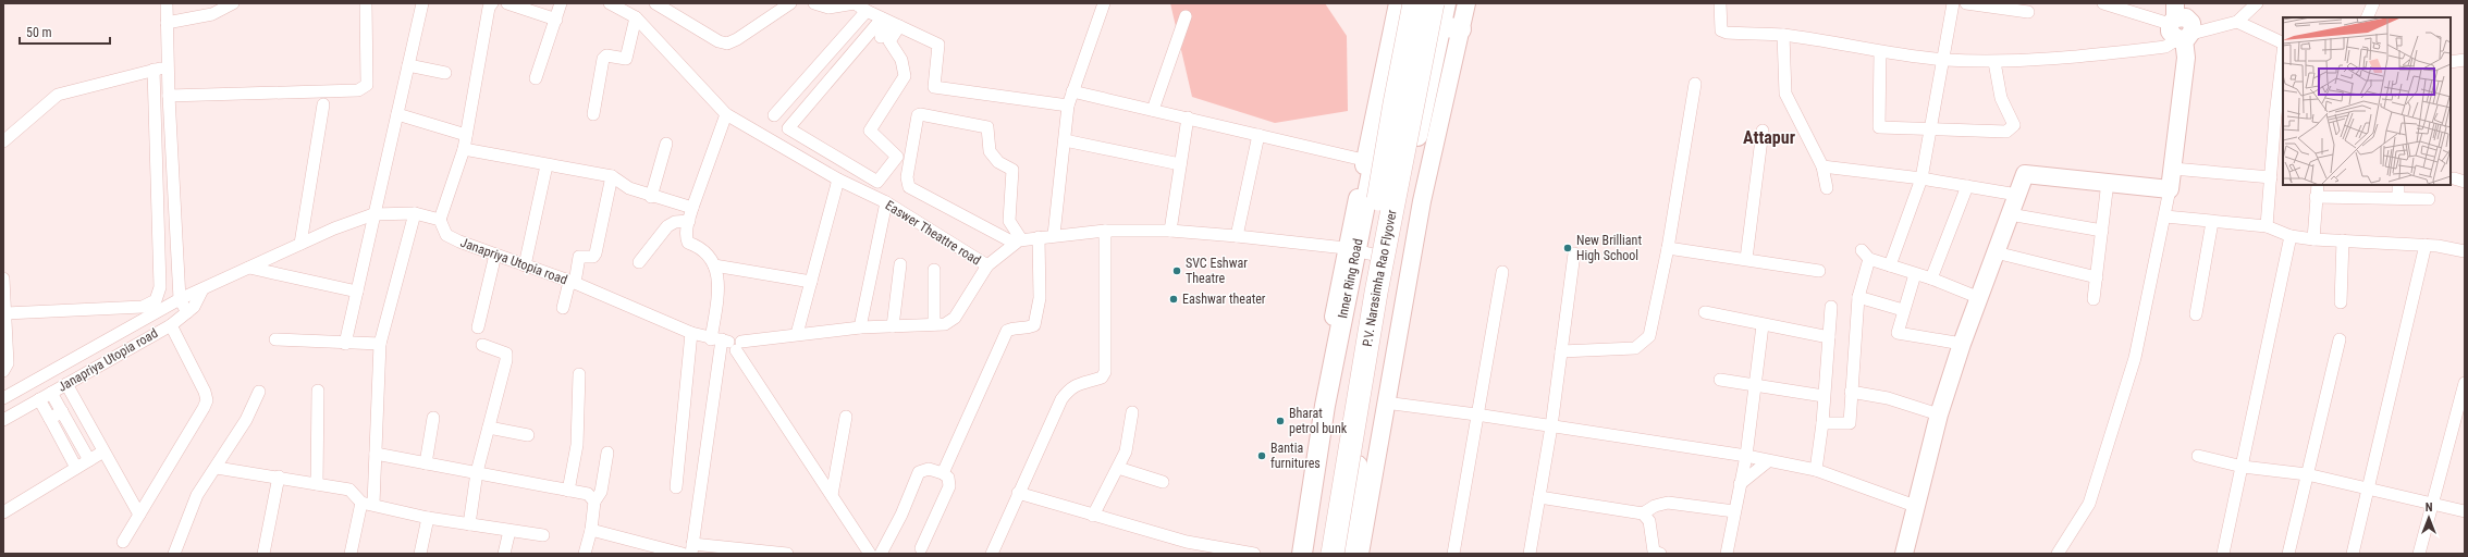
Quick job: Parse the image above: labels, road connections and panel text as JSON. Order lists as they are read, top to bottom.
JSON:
{
  "streets": {
    "highway": ["P.V. Narasimha Rao Flyover"],
    "main road": ["Inner Ring Road"],
    "street": ["Easwer Theattre road", "Janapriya Utopia road"]
  },
  "districts": ["Attapur"],
  "places": [
    "New Brilliant High School",
    "SVC Eshwar Theatre",
    "Eashwar theater",
    "Bharat petrol bunk",
    "Bantia furnitures"
  ],
  "scale_bar": "50 m",
  "north": "top"
}
